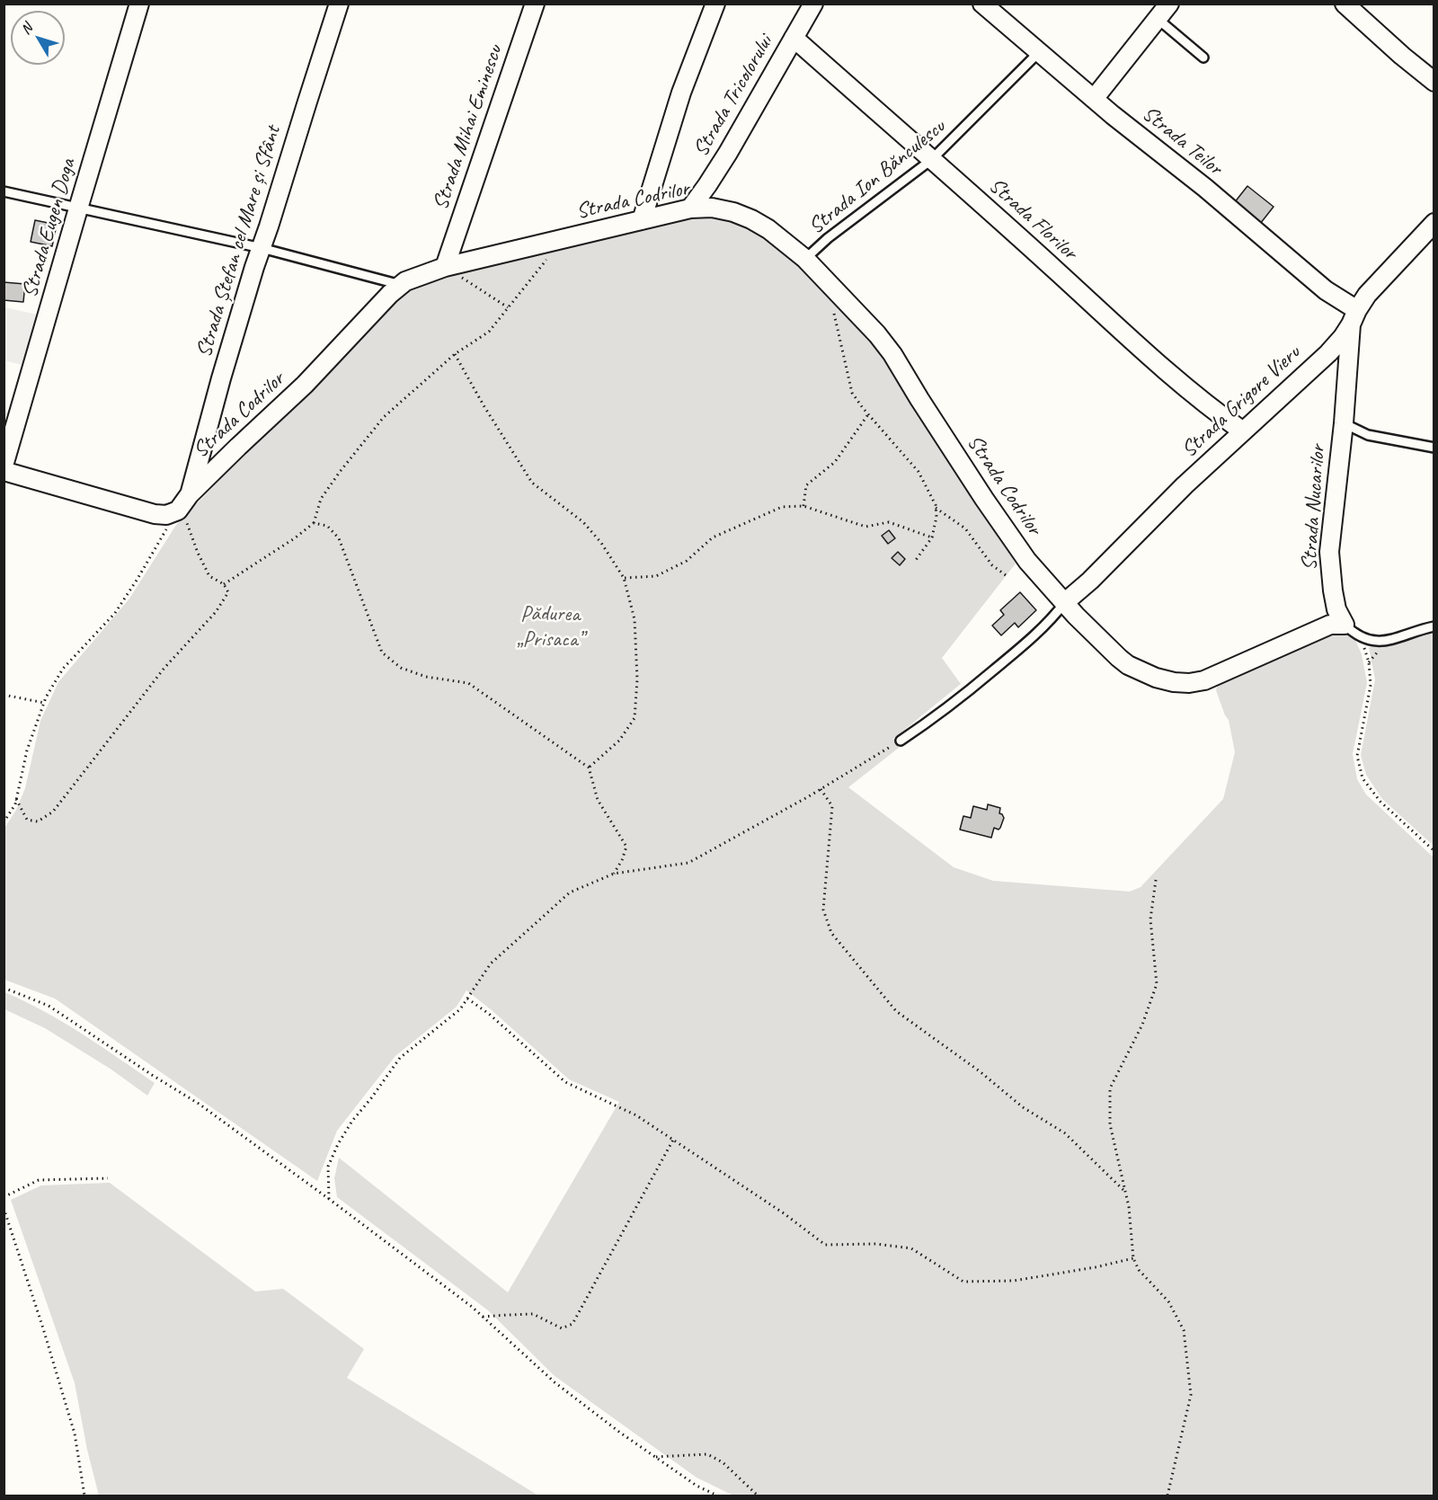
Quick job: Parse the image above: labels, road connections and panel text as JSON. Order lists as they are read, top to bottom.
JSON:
{
  "streets": {
    "street": [
      "Strada Tricolorului",
      "Strada Mihai Eminescu",
      "Strada Teilor",
      "Strada Codrilor",
      "Strada Florilor",
      "Strada Eugen Doga",
      "Strada Ștefan cel Mare și Sfânt",
      "Strada Grigore Vieru",
      "Strada Nucarilor"
    ],
    "lane": ["Strada Ion Bănculescu"]
  },
  "crossings": [
    ["Strada Tricolorului", "Strada Codrilor"],
    ["Strada Tricolorului", "Strada Florilor"],
    ["Strada Mihai Eminescu", "Strada Codrilor"],
    ["Strada Teilor", "Strada Ion Bănculescu"],
    ["Strada Teilor", "Strada Grigore Vieru"],
    ["Strada Teilor", "Strada Nucarilor"],
    ["Strada Ion Bănculescu", "Strada Codrilor"],
    ["Strada Ion Bănculescu", "Strada Florilor"],
    ["Strada Codrilor", "Strada Ștefan cel Mare și Sfânt"],
    ["Strada Codrilor", "Strada Grigore Vieru"],
    ["Strada Codrilor", "Strada Nucarilor"],
    ["Strada Florilor", "Strada Grigore Vieru"],
    ["Strada Grigore Vieru", "Strada Nucarilor"]
  ],
  "parks": ["Pădurea „Prisaca”"],
  "north": "top left"
}
